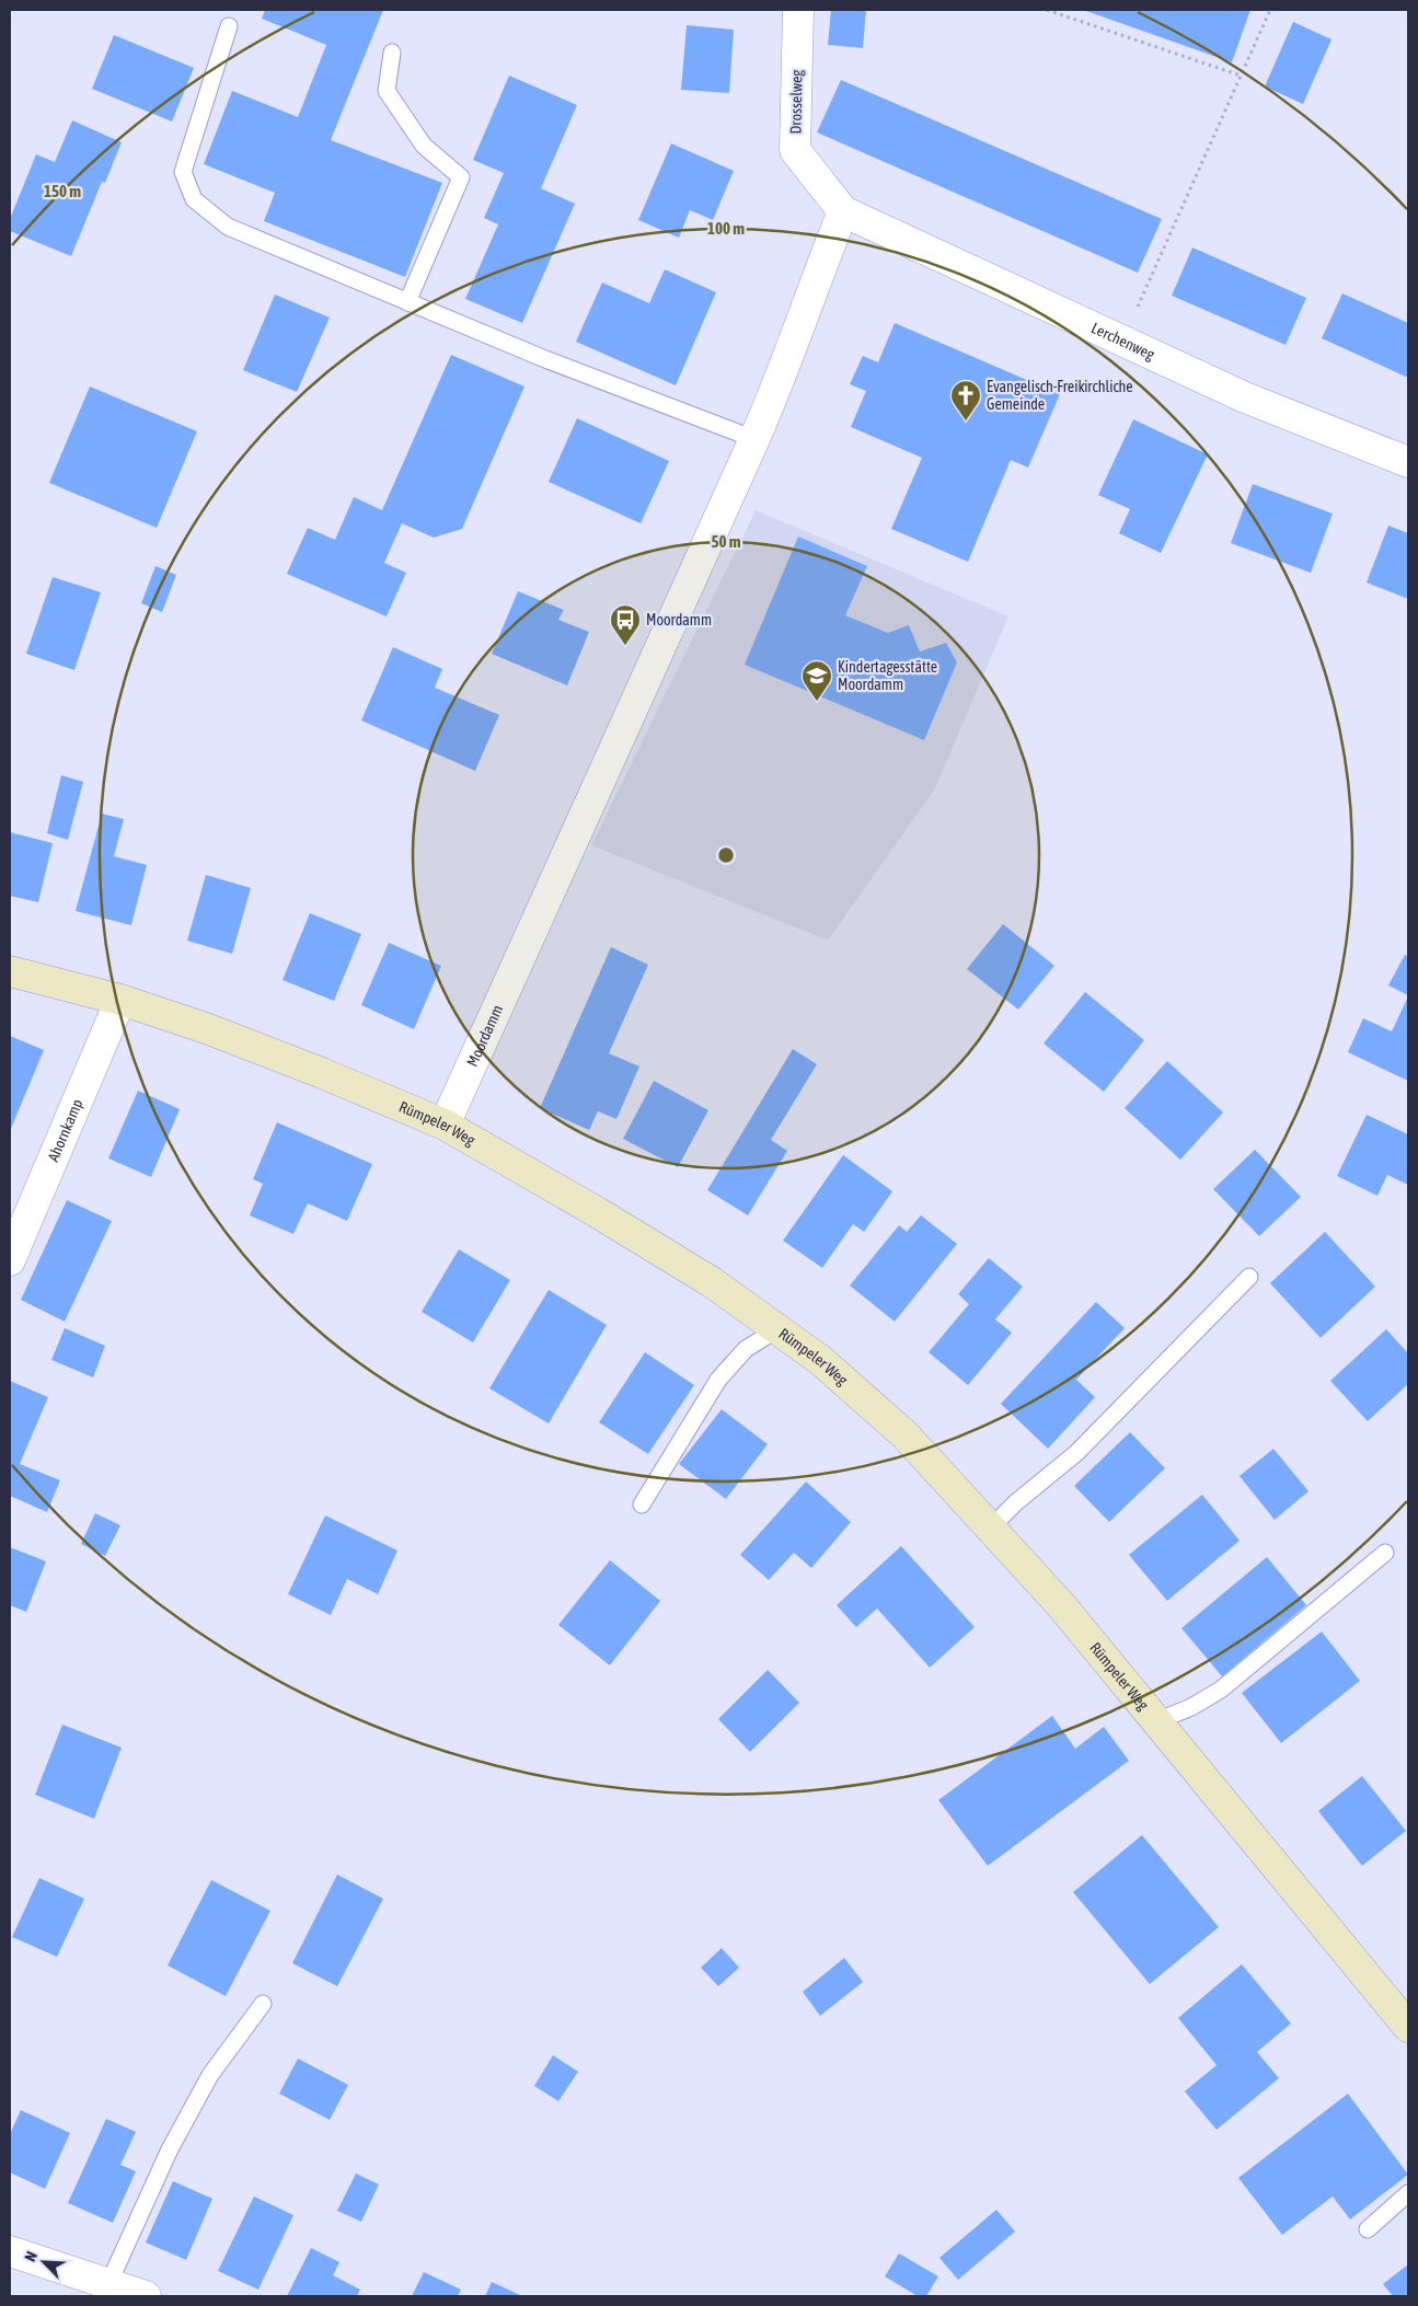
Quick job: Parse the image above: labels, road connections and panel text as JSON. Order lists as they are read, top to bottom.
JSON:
{
  "streets": {
    "street": [
      "Drosselweg",
      "Lerchenweg",
      "Moordamm",
      "Rümpeler Weg",
      "Ahornkamp"
    ]
  },
  "crossings": [
    ["Drosselweg", "Lerchenweg"],
    ["Drosselweg", "Moordamm"],
    ["Lerchenweg", "Moordamm"],
    ["Moordamm", "Rümpeler Weg"],
    ["Rümpeler Weg", "Ahornkamp"]
  ],
  "places": {
    "church": ["Evangelisch-Freikirchliche Gemeinde"],
    "bus stop": ["Moordamm"],
    "school or university": ["Kindertagesstätte Moordamm"]
  },
  "north": "top left",
  "rings": ["150 m", "100 m", "50 m"]
}
